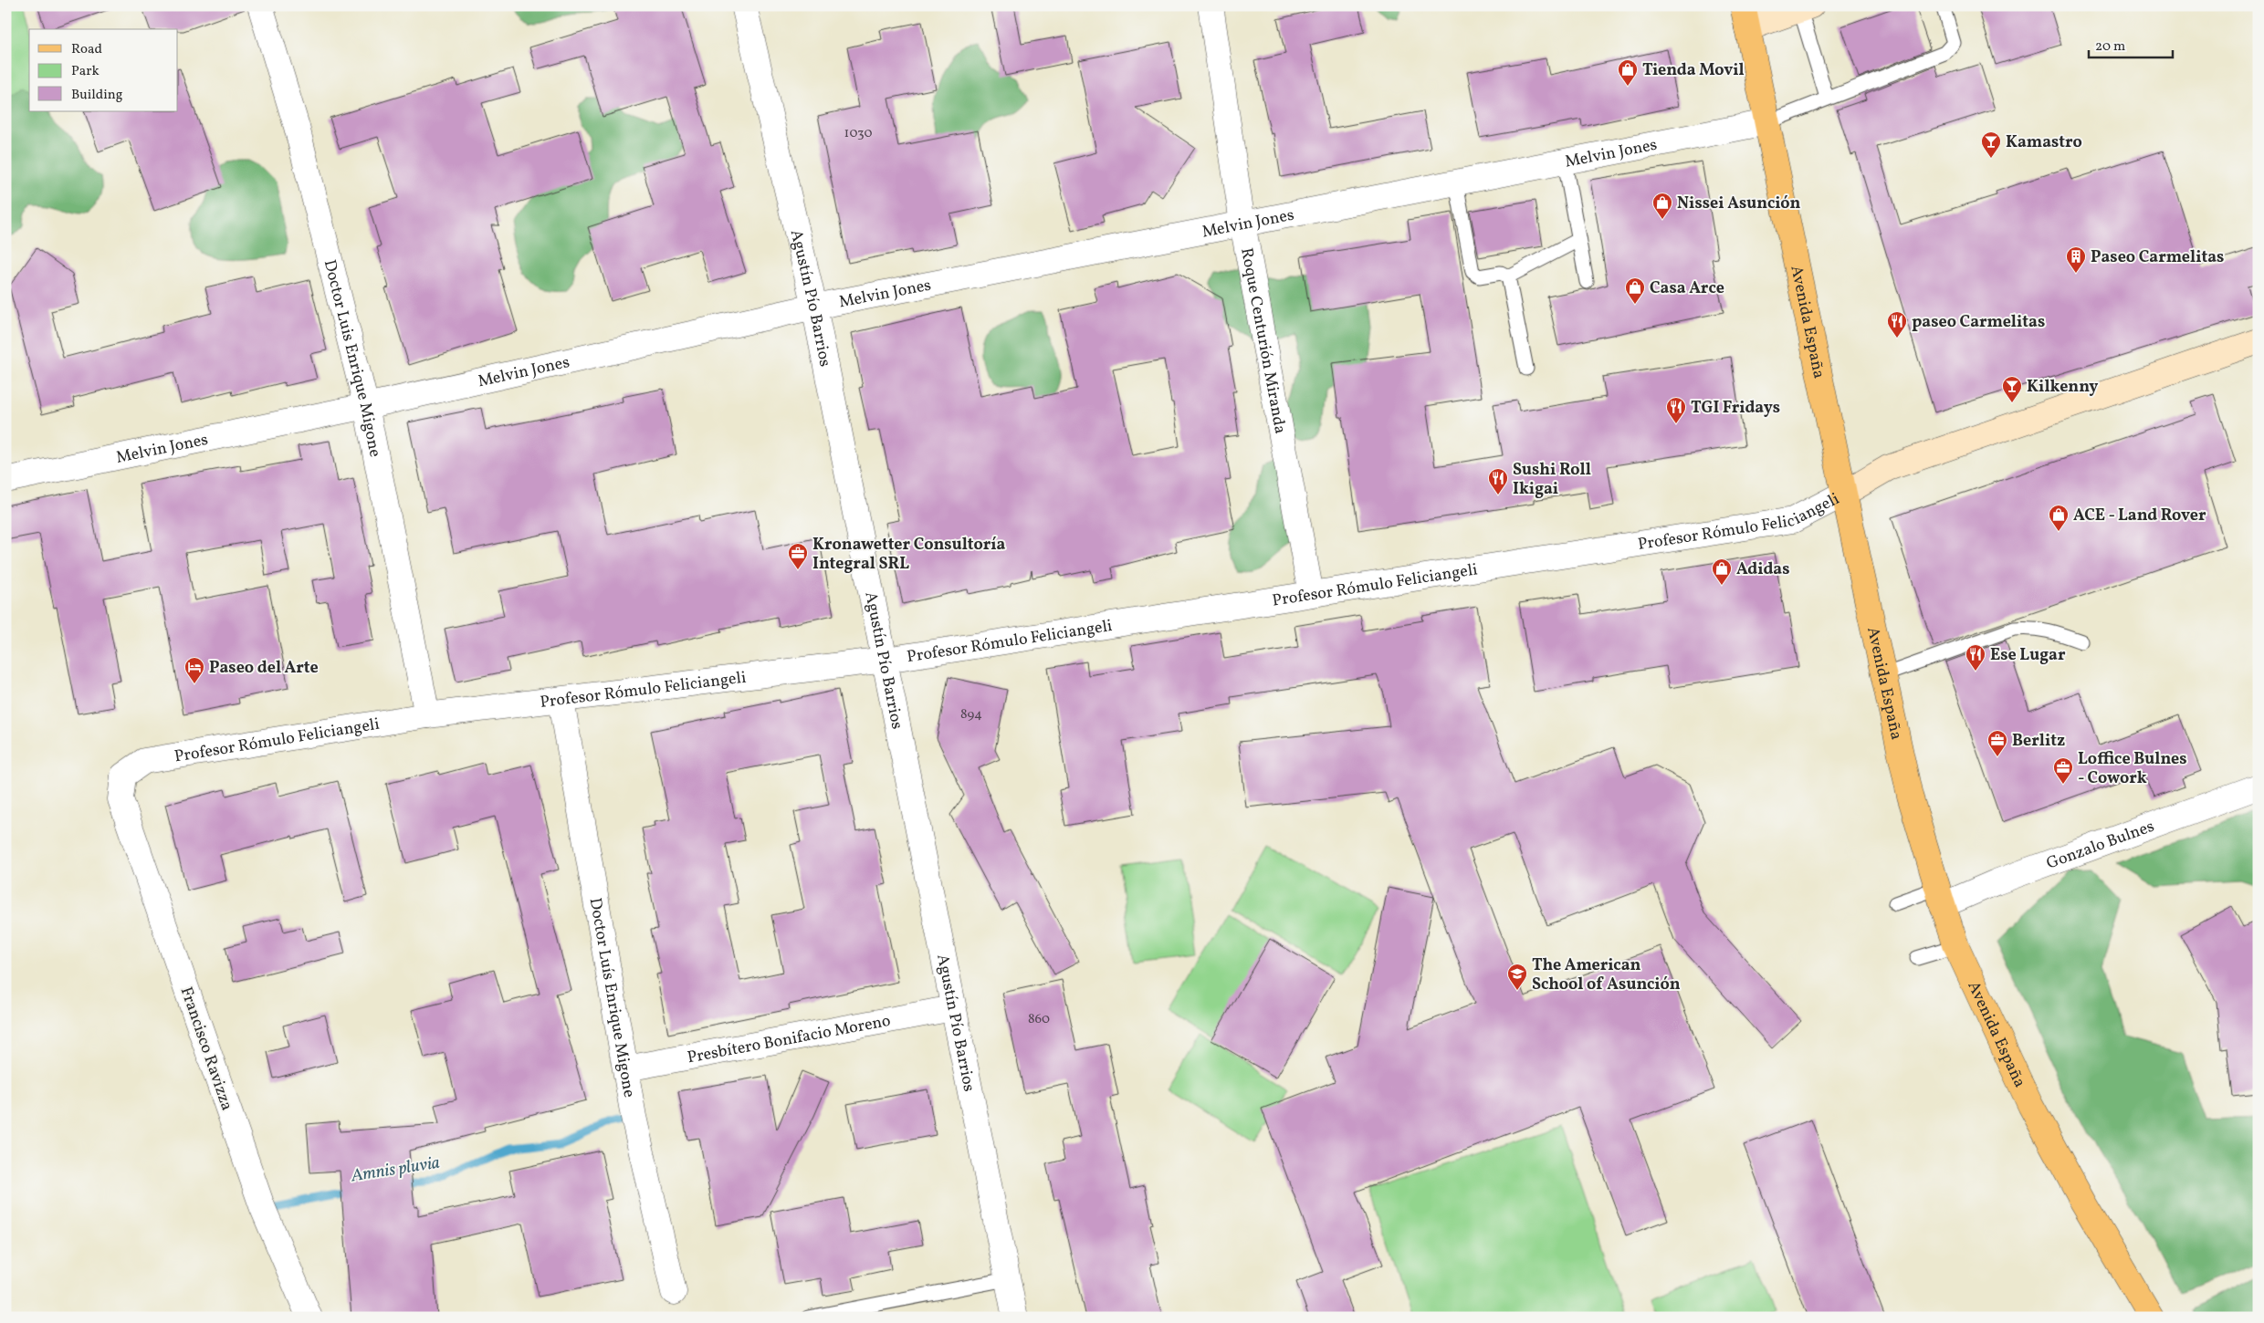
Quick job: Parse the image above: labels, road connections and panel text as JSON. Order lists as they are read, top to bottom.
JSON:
{
  "streets": {
    "main road": ["Avenida España"],
    "street": [
      "Melvin Jones",
      "Agustín Pío Barrios",
      "Roque Centurión Miranda",
      "Doctor Luis Enrique Migone",
      "Profesor Rómulo Feliciangeli",
      "Gonzalo Bulnes",
      "Doctor Luís Enrique Migone",
      "Presbítero Bonifacio Moreno",
      "Francisco Ravizza"
    ]
  },
  "crossings": [
    ["Melvin Jones", "Agustín Pío Barrios"],
    ["Melvin Jones", "Avenida España"],
    ["Melvin Jones", "Roque Centurión Miranda"],
    ["Melvin Jones", "Doctor Luis Enrique Migone"],
    ["Agustín Pío Barrios", "Profesor Rómulo Feliciangeli"],
    ["Agustín Pío Barrios", "Presbítero Bonifacio Moreno"],
    ["Avenida España", "Profesor Rómulo Feliciangeli"],
    ["Avenida España", "Gonzalo Bulnes"],
    ["Roque Centurión Miranda", "Profesor Rómulo Feliciangeli"],
    ["Doctor Luis Enrique Migone", "Profesor Rómulo Feliciangeli"],
    ["Profesor Rómulo Feliciangeli", "Doctor Luís Enrique Migone"],
    ["Profesor Rómulo Feliciangeli", "Francisco Ravizza"],
    ["Doctor Luís Enrique Migone", "Presbítero Bonifacio Moreno"]
  ],
  "water": ["Amnis pluvia"],
  "places": {
    "shop": [
      "Tienda Movil",
      "Nissei Asunción",
      "Casa Arce",
      "ACE - Land Rover",
      "Adidas"
    ],
    "bar": ["Kamastro", "Kilkenny"],
    "building": ["Paseo Carmelitas"],
    "restaurant": [
      "paseo Carmelitas",
      "TGI Fridays",
      "Sushi Roll Ikigai",
      "Ese Lugar"
    ],
    "office": ["Kronawetter Consultoría Integral SRL", "Berlitz", "Loffice Bulnes - Cowork"],
    "hotel": ["Paseo del Arte"],
    "school or university": ["The American School of Asunción"]
  },
  "house_numbers": ["1030", "894", "860"],
  "legend": ["Road", "Park", "Building"],
  "scale_bar": "20 m"
}
